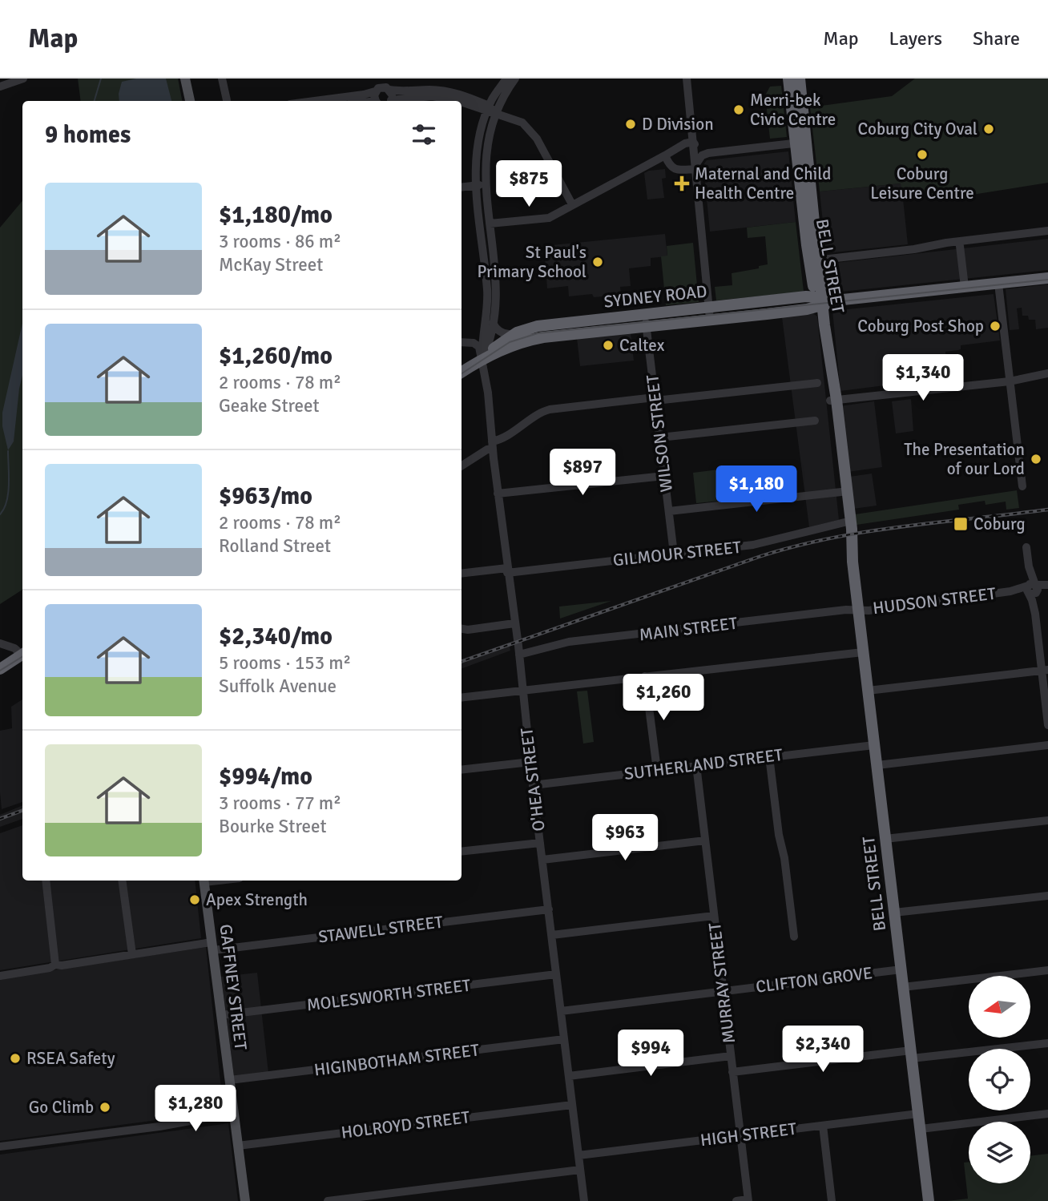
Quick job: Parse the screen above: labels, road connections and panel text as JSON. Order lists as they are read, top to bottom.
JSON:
{
  "streets": {
    "highway": ["BELL STREET", "SYDNEY ROAD"],
    "main road": ["GAFFNEY STREET"],
    "street": [
      "WILSON STREET",
      "GILMOUR STREET",
      "HUDSON STREET",
      "MAIN STREET",
      "SUTHERLAND STREET",
      "O'HEA STREET",
      "STAWELL STREET",
      "CLIFTON GROVE",
      "MURRAY STREET",
      "MOLESWORTH STREET",
      "HIGINBOTHAM STREET",
      "HOLROYD STREET",
      "HIGH STREET"
    ]
  },
  "crossings": [
    ["BELL STREET", "SYDNEY ROAD"],
    ["BELL STREET", "GILMOUR STREET"],
    ["BELL STREET", "HUDSON STREET"],
    ["BELL STREET", "MAIN STREET"],
    ["BELL STREET", "SUTHERLAND STREET"],
    ["BELL STREET", "CLIFTON GROVE"],
    ["BELL STREET", "HIGH STREET"],
    ["SYDNEY ROAD", "WILSON STREET"],
    ["SYDNEY ROAD", "O'HEA STREET"],
    ["WILSON STREET", "GILMOUR STREET"],
    ["GILMOUR STREET", "O'HEA STREET"],
    ["HUDSON STREET", "MAIN STREET"],
    ["MAIN STREET", "O'HEA STREET"],
    ["SUTHERLAND STREET", "O'HEA STREET"],
    ["SUTHERLAND STREET", "MURRAY STREET"],
    ["O'HEA STREET", "STAWELL STREET"],
    ["O'HEA STREET", "CLIFTON GROVE"],
    ["O'HEA STREET", "MOLESWORTH STREET"],
    ["O'HEA STREET", "HIGINBOTHAM STREET"],
    ["O'HEA STREET", "HOLROYD STREET"],
    ["O'HEA STREET", "HIGH STREET"],
    ["STAWELL STREET", "GAFFNEY STREET"],
    ["CLIFTON GROVE", "MURRAY STREET"],
    ["MURRAY STREET", "HIGH STREET"],
    ["GAFFNEY STREET", "MOLESWORTH STREET"],
    ["GAFFNEY STREET", "HIGINBOTHAM STREET"],
    ["GAFFNEY STREET", "HOLROYD STREET"]
  ],
  "places": {
    "other": [
      "Merri-bek Civic Centre",
      "D Division",
      "Coburg City Oval",
      "Coburg Leisure Centre",
      "St Paul's Primary School",
      "Coburg Post Shop",
      "Caltex",
      "The Presentation of our Lord",
      "Apex Strength",
      "RSEA Safety",
      "Go Climb"
    ],
    "health": ["Maternal and Child Health Centre"],
    "transit": ["Coburg"]
  },
  "north": "left",
  "page": {
    "header": "Map",
    "nav": ["Map", "Layers", "Share"],
    "heading": "9 homes",
    "price": [
      "$875",
      "$1,340",
      "$897",
      "$1,180",
      "$1,260",
      "$963",
      "$2,340",
      "$994",
      "$1,280"
    ],
    "list": [
      {
        "name": "$1,180/mo",
        "note": "3 rooms · 86 m² · McKay Street"
      },
      {
        "name": "$1,260/mo",
        "note": "2 rooms · 78 m² · Geake Street"
      },
      {
        "name": "$963/mo",
        "note": "2 rooms · 78 m² · Rolland Street"
      },
      {
        "name": "$2,340/mo",
        "note": "5 rooms · 153 m² · Suffolk Avenue"
      },
      {
        "name": "$994/mo",
        "note": "3 rooms · 77 m² · Bourke Street"
      }
    ]
  }
}
